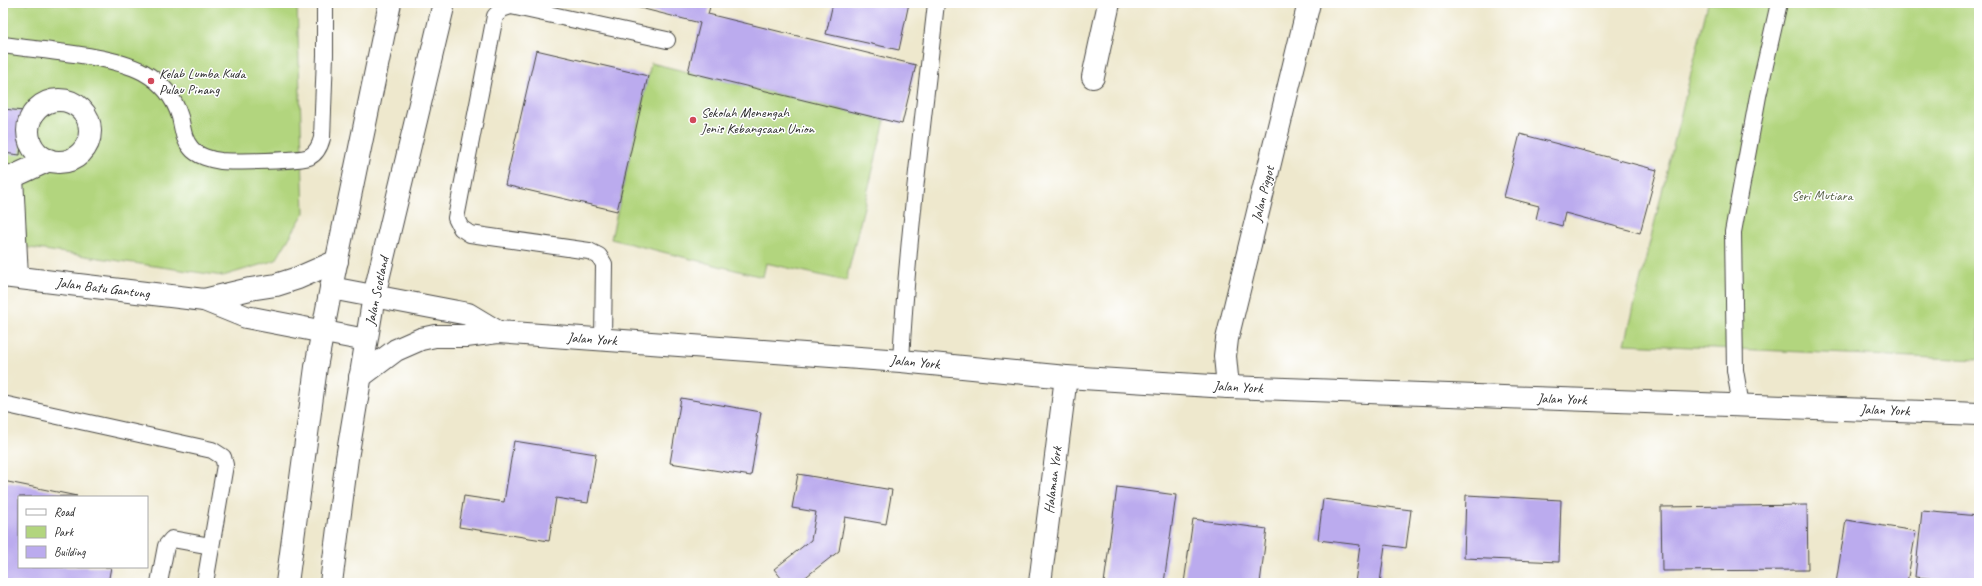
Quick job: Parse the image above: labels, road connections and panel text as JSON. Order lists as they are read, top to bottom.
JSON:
{
  "streets": {
    "main road": [
      "Jalan Piggot",
      "Jalan Batu Gantung",
      "Jalan Scotland",
      "Jalan York",
      "Halaman York"
    ]
  },
  "crossings": [
    ["Jalan Piggot", "Jalan York"],
    ["Jalan Batu Gantung", "Jalan Scotland"],
    ["Jalan Scotland", "Jalan York"],
    ["Jalan York", "Halaman York"]
  ],
  "parks": ["Seri Mutiara"],
  "places": ["Kelab Lumba Kuda Pulau Pinang", "Sekolah Menengah Jenis Kebangsaan Union"],
  "legend": ["Road", "Park", "Building"]
}
